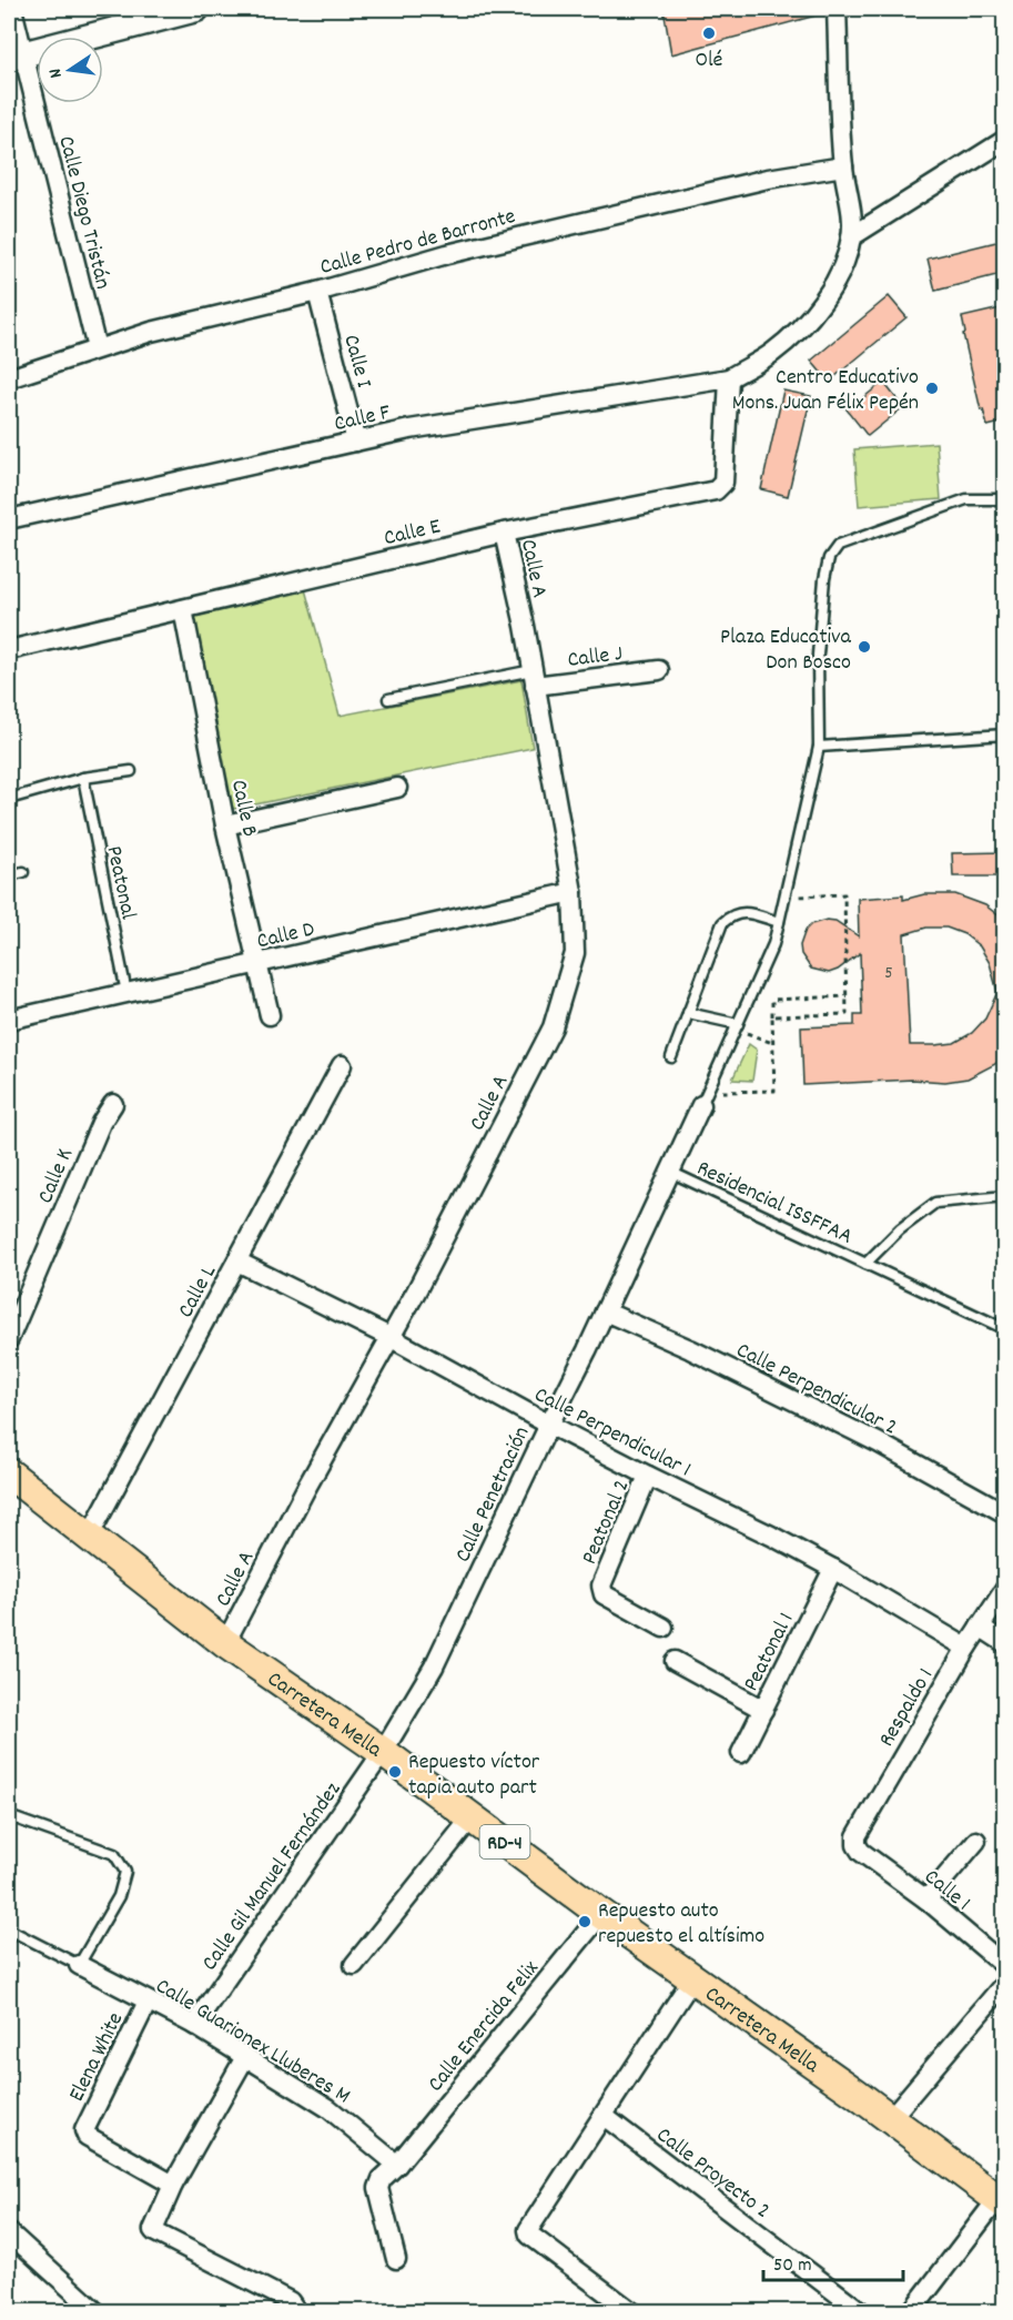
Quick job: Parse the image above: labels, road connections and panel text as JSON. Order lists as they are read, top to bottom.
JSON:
{
  "streets": {
    "main road": ["Carretera Mella", "RD-4"],
    "street": [
      "Calle Diego Tristán",
      "Calle Pedro de Barronte",
      "Calle I",
      "Calle F",
      "Calle E",
      "Calle A",
      "Calle J",
      "Calle B",
      "Calle D",
      "Calle K",
      "Calle L",
      "Calle Perpendicular 2",
      "Calle Perpendicular 1",
      "Calle Penetración",
      "Peatonal 2",
      "Peatonal 1",
      "Respaldo 1",
      "Calle Gil Manuel Fernández",
      "Calle 1",
      "Calle Enercida Felix",
      "Calle Guarionex Lluberes M",
      "Elena White",
      "Calle Proyecto 2"
    ],
    "lane": ["Peatonal", "Residencial ISSFFAA"]
  },
  "crossings": [
    ["Calle Diego Tristán", "Calle Pedro de Barronte"],
    ["Calle Pedro de Barronte", "Calle I"],
    ["Calle I", "Calle F"],
    ["Calle F", "Calle E"],
    ["Calle E", "Calle A"],
    ["Calle E", "Calle B"],
    ["Calle A", "Calle J"],
    ["Calle A", "Calle D"],
    ["Calle A", "Calle Perpendicular 1"],
    ["Calle A", "Carretera Mella"],
    ["Calle B", "Calle D"],
    ["Peatonal", "Calle D"],
    ["Residencial ISSFFAA", "Calle Penetración"],
    ["Calle L", "Calle Perpendicular 1"],
    ["Calle L", "Carretera Mella"],
    ["Calle Perpendicular 2", "Calle Penetración"],
    ["Calle Perpendicular 1", "Calle Penetración"],
    ["Calle Perpendicular 1", "Peatonal 2"],
    ["Calle Perpendicular 1", "Peatonal 1"],
    ["Calle Perpendicular 1", "Respaldo 1"],
    ["Calle Penetración", "Carretera Mella"],
    ["Calle Penetración", "Calle Gil Manuel Fernández"],
    ["Respaldo 1", "Calle 1"],
    ["Carretera Mella", "Calle Gil Manuel Fernández"],
    ["Carretera Mella", "Calle Enercida Felix"],
    ["Calle Gil Manuel Fernández", "Calle Guarionex Lluberes M"],
    ["Calle Enercida Felix", "Calle Guarionex Lluberes M"],
    ["Calle Guarionex Lluberes M", "Elena White"]
  ],
  "places": [
    "Olé",
    "Centro Educativo Mons. Juan Félix Pepén",
    "Plaza Educativa Don Bosco",
    "Repuesto víctor tapia auto part",
    "Repuesto auto repuesto el altísimo"
  ],
  "house_numbers": ["5"],
  "scale_bar": "50 m",
  "north": "left"
}
